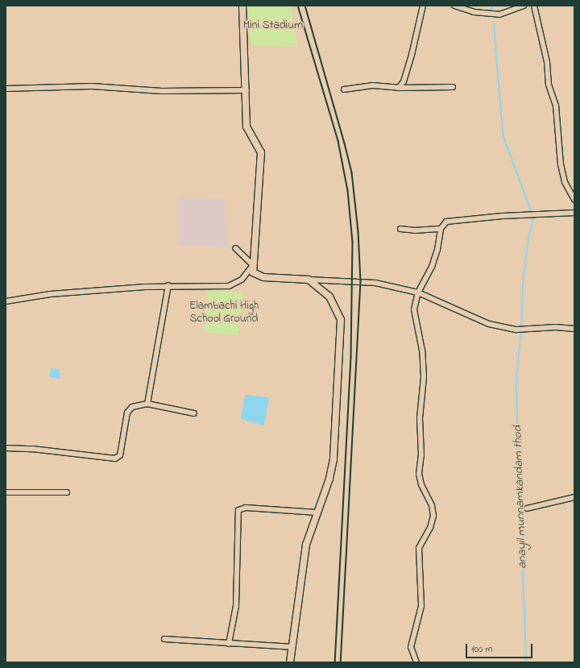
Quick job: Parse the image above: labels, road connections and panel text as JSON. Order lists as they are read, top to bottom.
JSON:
{
  "water": ["anayil munnamkandam thod"],
  "parks": ["Mini Stadium", "Elambachi High School Ground"],
  "scale_bar": "100 m"
}
